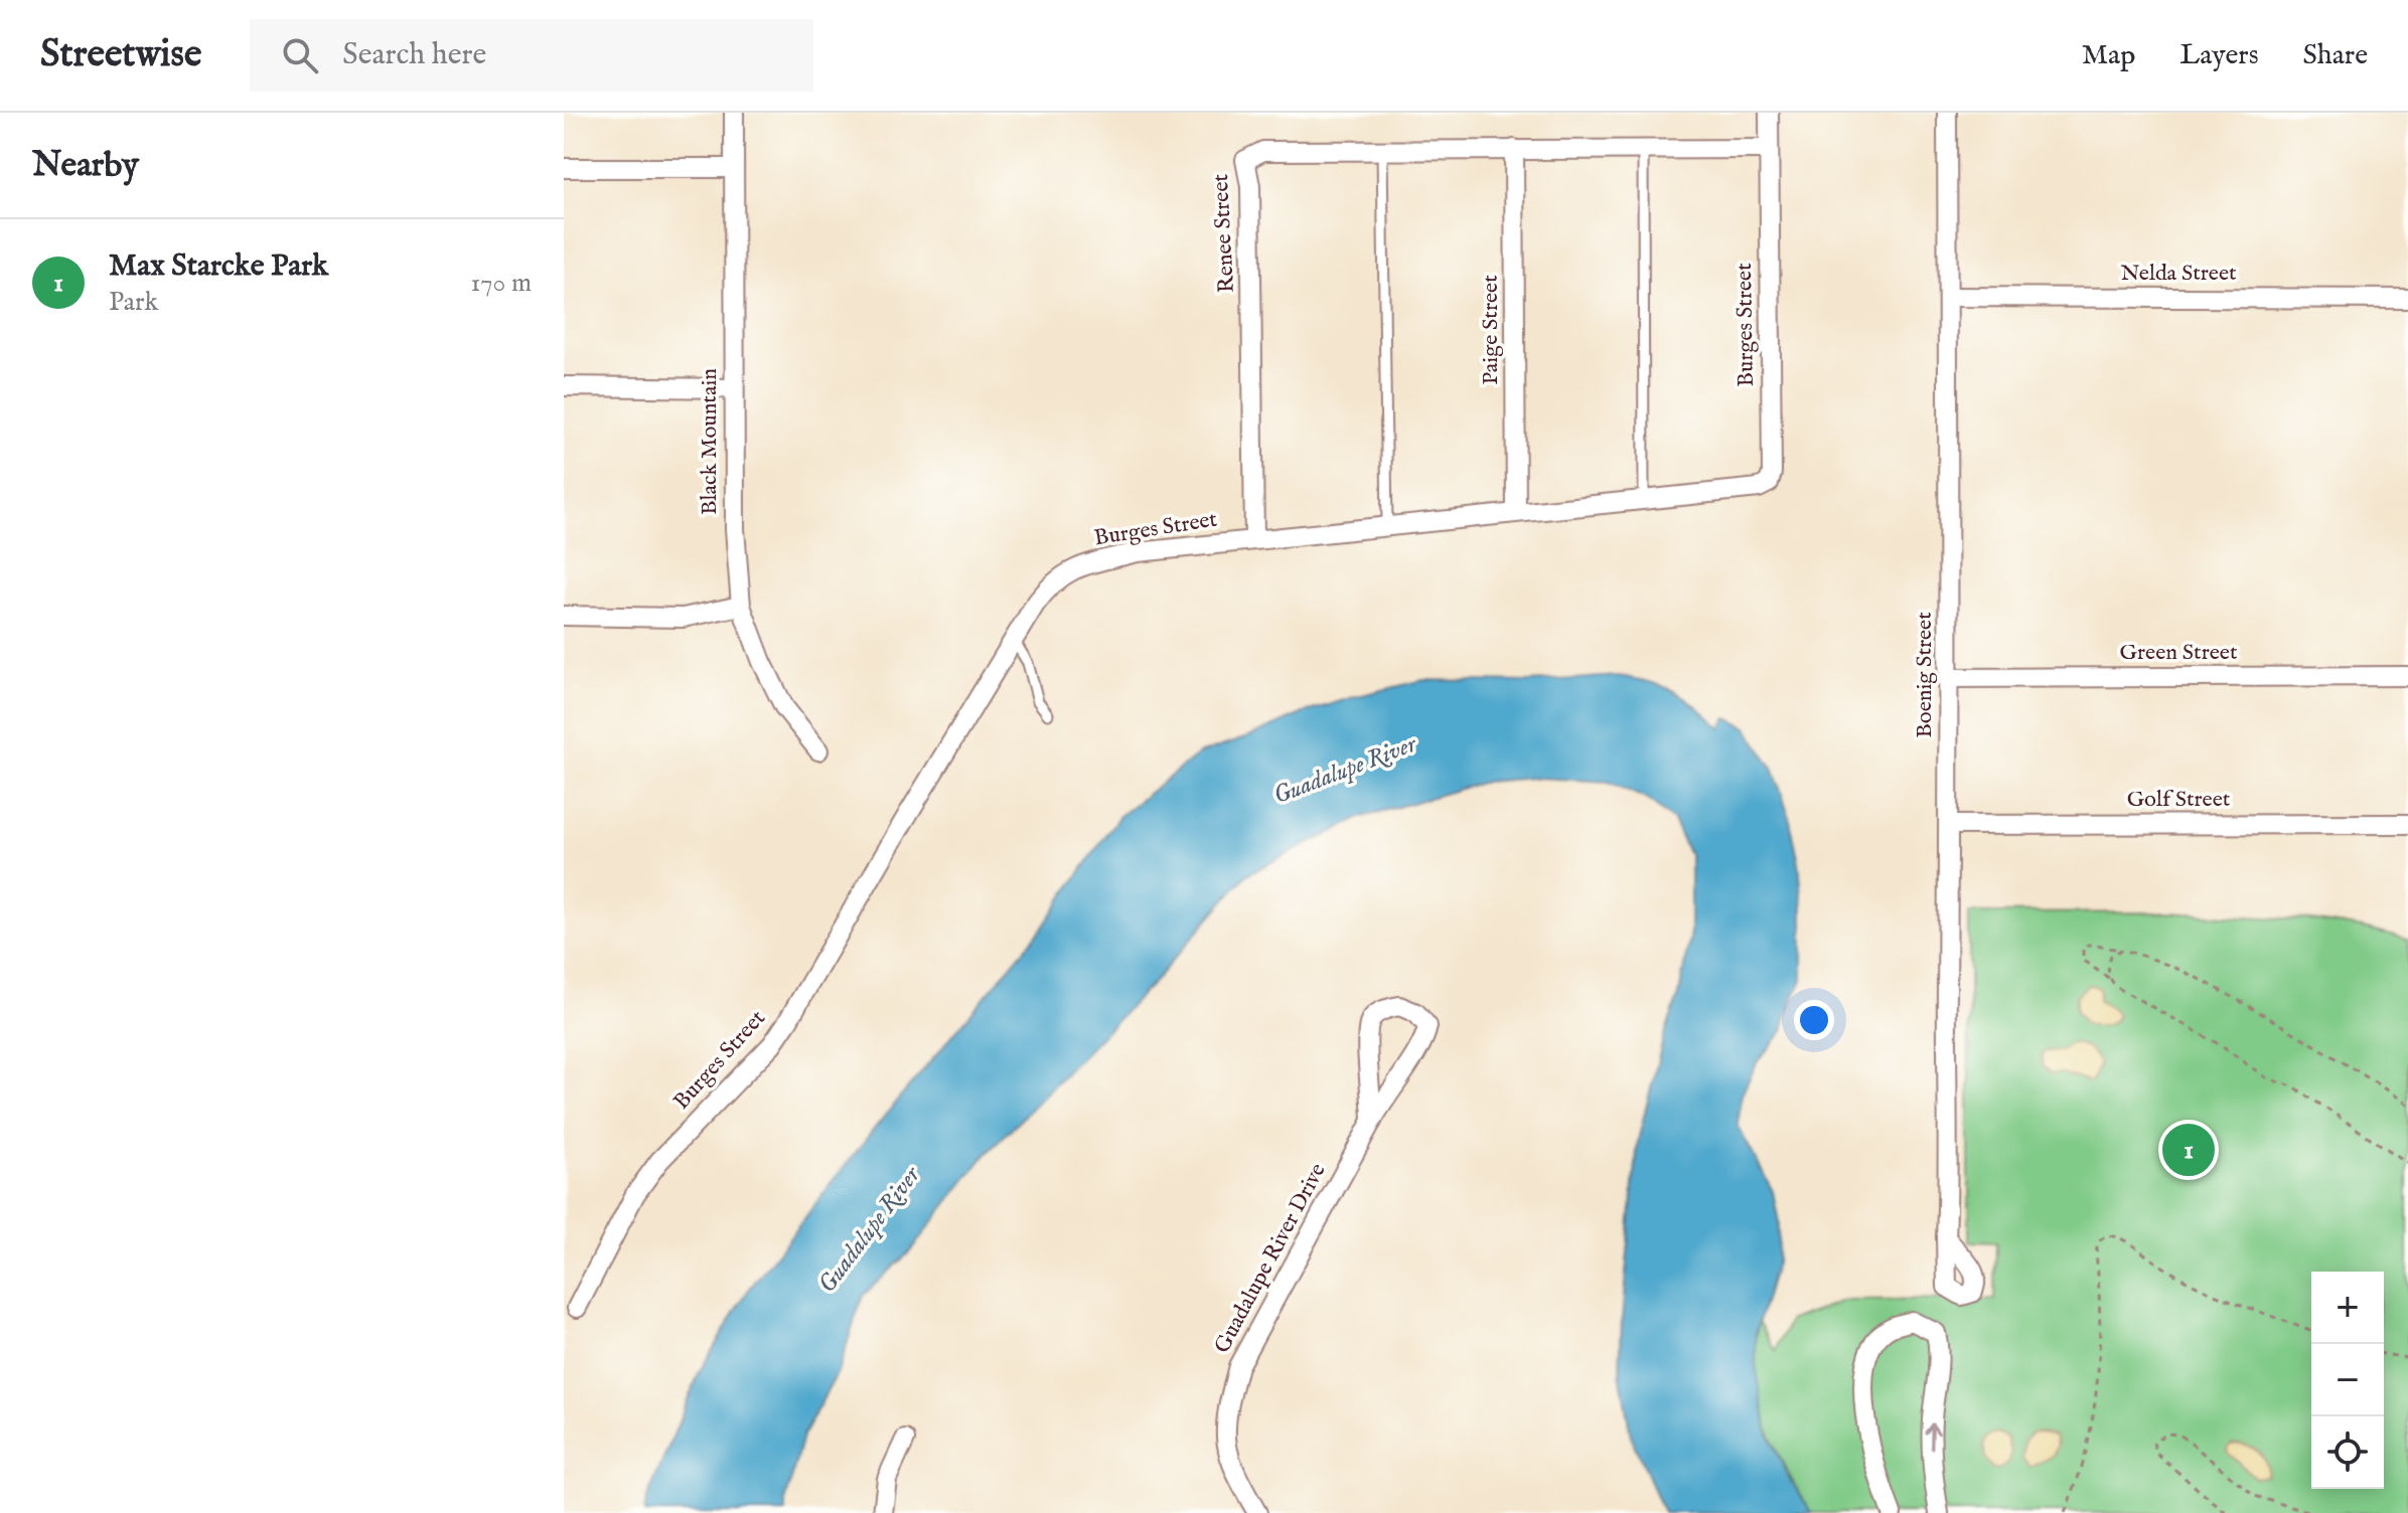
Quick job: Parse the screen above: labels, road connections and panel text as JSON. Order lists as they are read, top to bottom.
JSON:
{
  "streets": {
    "street": [
      "Renee Street",
      "Nelda Street",
      "Burges Street",
      "Paige Street",
      "Black Mountain",
      "Green Street",
      "Boenig Street",
      "Golf Street",
      "Guadalupe River Drive"
    ]
  },
  "crossings": [
    ["Renee Street", "Burges Street"],
    ["Renee Street", "Paige Street"],
    ["Nelda Street", "Boenig Street"],
    ["Burges Street", "Paige Street"],
    ["Green Street", "Boenig Street"],
    ["Boenig Street", "Golf Street"]
  ],
  "water": ["Guadalupe River"],
  "page": {
    "header": "Streetwise",
    "search": "Search here",
    "nav": ["Map", "Layers", "Share"],
    "heading": "Nearby",
    "list": [
      {
        "mark": "1",
        "name": "Max Starcke Park",
        "note": "Park",
        "value": "170 m"
      }
    ],
    "pins": "1",
    "map_buttons": ["+", "−"]
  }
}
